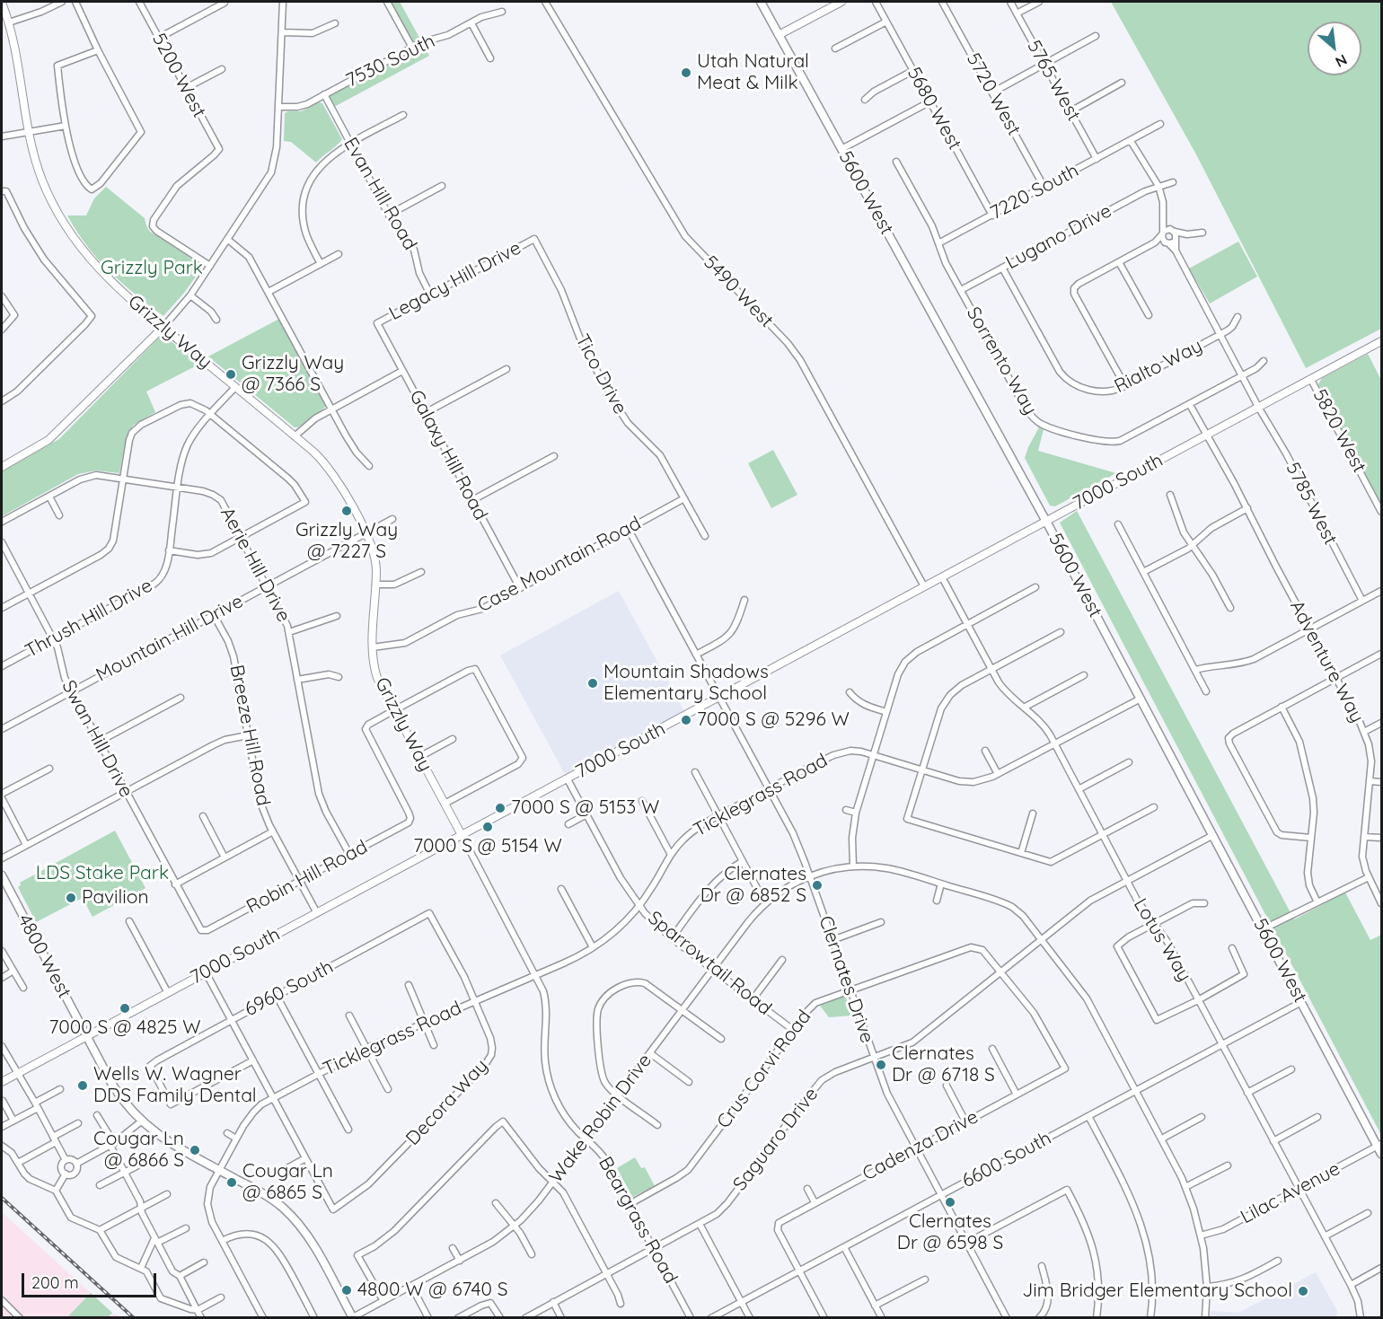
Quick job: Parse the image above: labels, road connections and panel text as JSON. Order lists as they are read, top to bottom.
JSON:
{
  "streets": {
    "main road": ["5600 West", "4800 West"],
    "street": [
      "7530 South",
      "5200 West",
      "5765 West",
      "5720 West",
      "5680 West",
      "7220 South",
      "Evan Hill Road",
      "Lugano Drive",
      "Legacy Hill Drive",
      "5490 West",
      "Grizzly Way",
      "Sorrento Way",
      "Rialto Way",
      "Tico Drive",
      "5820 West",
      "Galaxy Hill Road",
      "7000 South",
      "5785 West",
      "Aerie Hill Drive",
      "Case Mountain Road",
      "Thrush Hill Drive",
      "Mountain Hill Drive",
      "Adventure Way",
      "Breeze Hill Road",
      "Swan Hill Drive",
      "Ticklegrass Road",
      "Robin Hill Road",
      "Lotus Way",
      "Sparrowtail Road",
      "Clernates Drive",
      "6960 South",
      "Crus Corvi Road",
      "Decora Way",
      "Wake Robin Drive",
      "Saguaro Drive",
      "Cadenza Drive",
      "6600 South",
      "Lilac Avenue",
      "Beargrass Road"
    ]
  },
  "crossings": [
    ["7530 South", "Evan Hill Road"],
    ["5765 West", "7220 South"],
    ["5720 West", "7220 South"],
    ["5680 West", "7220 South"],
    ["7220 South", "Sorrento Way"],
    ["5600 West", "7000 South"],
    ["5600 West", "Ticklegrass Road"],
    ["5600 West", "Saguaro Drive"],
    ["5600 West", "6600 South"],
    ["5600 West", "Lilac Avenue"],
    ["Evan Hill Road", "Legacy Hill Drive"],
    ["Lugano Drive", "Sorrento Way"],
    ["Lugano Drive", "Rialto Way"],
    ["Legacy Hill Drive", "Tico Drive"],
    ["Legacy Hill Drive", "Galaxy Hill Road"],
    ["5490 West", "7000 South"],
    ["Grizzly Way", "7000 South"],
    ["Grizzly Way", "Case Mountain Road"],
    ["Grizzly Way", "Thrush Hill Drive"],
    ["Grizzly Way", "Mountain Hill Drive"],
    ["Grizzly Way", "Robin Hill Road"],
    ["Grizzly Way", "Beargrass Road"],
    ["Sorrento Way", "5785 West"],
    ["Sorrento Way", "Adventure Way"],
    ["Rialto Way", "5785 West"],
    ["Tico Drive", "Case Mountain Road"],
    ["5820 West", "7000 South"],
    ["Galaxy Hill Road", "Case Mountain Road"],
    ["7000 South", "5785 West"],
    ["7000 South", "Adventure Way"],
    ["7000 South", "Breeze Hill Road"],
    ["7000 South", "Lotus Way"],
    ["7000 South", "4800 West"],
    ["7000 South", "Sparrowtail Road"],
    ["7000 South", "Clernates Drive"],
    ["7000 South", "Beargrass Road"],
    ["Aerie Hill Drive", "Thrush Hill Drive"],
    ["Aerie Hill Drive", "Mountain Hill Drive"],
    ["Aerie Hill Drive", "Robin Hill Road"],
    ["Case Mountain Road", "Clernates Drive"],
    ["Thrush Hill Drive", "Swan Hill Drive"],
    ["Mountain Hill Drive", "Breeze Hill Road"],
    ["Mountain Hill Drive", "Swan Hill Drive"],
    ["Breeze Hill Road", "Robin Hill Road"],
    ["Swan Hill Drive", "Robin Hill Road"],
    ["Ticklegrass Road", "Lotus Way"],
    ["Ticklegrass Road", "4800 West"],
    ["Ticklegrass Road", "Sparrowtail Road"],
    ["Ticklegrass Road", "Clernates Drive"],
    ["Ticklegrass Road", "Decora Way"],
    ["Ticklegrass Road", "Beargrass Road"],
    ["Lotus Way", "Saguaro Drive"],
    ["Lotus Way", "6600 South"],
    ["Lotus Way", "Lilac Avenue"],
    ["4800 West", "Wake Robin Drive"],
    ["Sparrowtail Road", "Crus Corvi Road"],
    ["Sparrowtail Road", "Wake Robin Drive"],
    ["Clernates Drive", "Crus Corvi Road"],
    ["Clernates Drive", "Wake Robin Drive"],
    ["Clernates Drive", "Saguaro Drive"],
    ["Clernates Drive", "Cadenza Drive"],
    ["Clernates Drive", "6600 South"],
    ["6960 South", "Decora Way"],
    ["Crus Corvi Road", "Saguaro Drive"],
    ["Crus Corvi Road", "Cadenza Drive"],
    ["Crus Corvi Road", "Beargrass Road"],
    ["Wake Robin Drive", "Saguaro Drive"],
    ["Wake Robin Drive", "6600 South"],
    ["Wake Robin Drive", "Lilac Avenue"],
    ["Wake Robin Drive", "Beargrass Road"],
    ["Saguaro Drive", "Cadenza Drive"],
    ["Saguaro Drive", "Beargrass Road"],
    ["Cadenza Drive", "6600 South"]
  ],
  "parks": ["Grizzly Park", "LDS Stake Park"],
  "places": [
    "Utah Natural Meat & Milk",
    "Grizzly Way @ 7366 S",
    "Grizzly Way @ 7227 S",
    "Mountain Shadows Elementary School",
    "7000 S @ 5296 W",
    "7000 S @ 5153 W",
    "7000 S @ 5154 W",
    "Clernates Dr @ 6852 S",
    "Pavilion",
    "7000 S @ 4825 W",
    "Clernates Dr @ 6718 S",
    "Wells W. Wagner DDS Family Dental",
    "Cougar Ln @ 6866 S",
    "Cougar Ln @ 6865 S",
    "Clernates Dr @ 6598 S",
    "4800 W @ 6740 S",
    "Jim Bridger Elementary School"
  ],
  "scale_bar": "200 m",
  "north": "bottom right"
}
